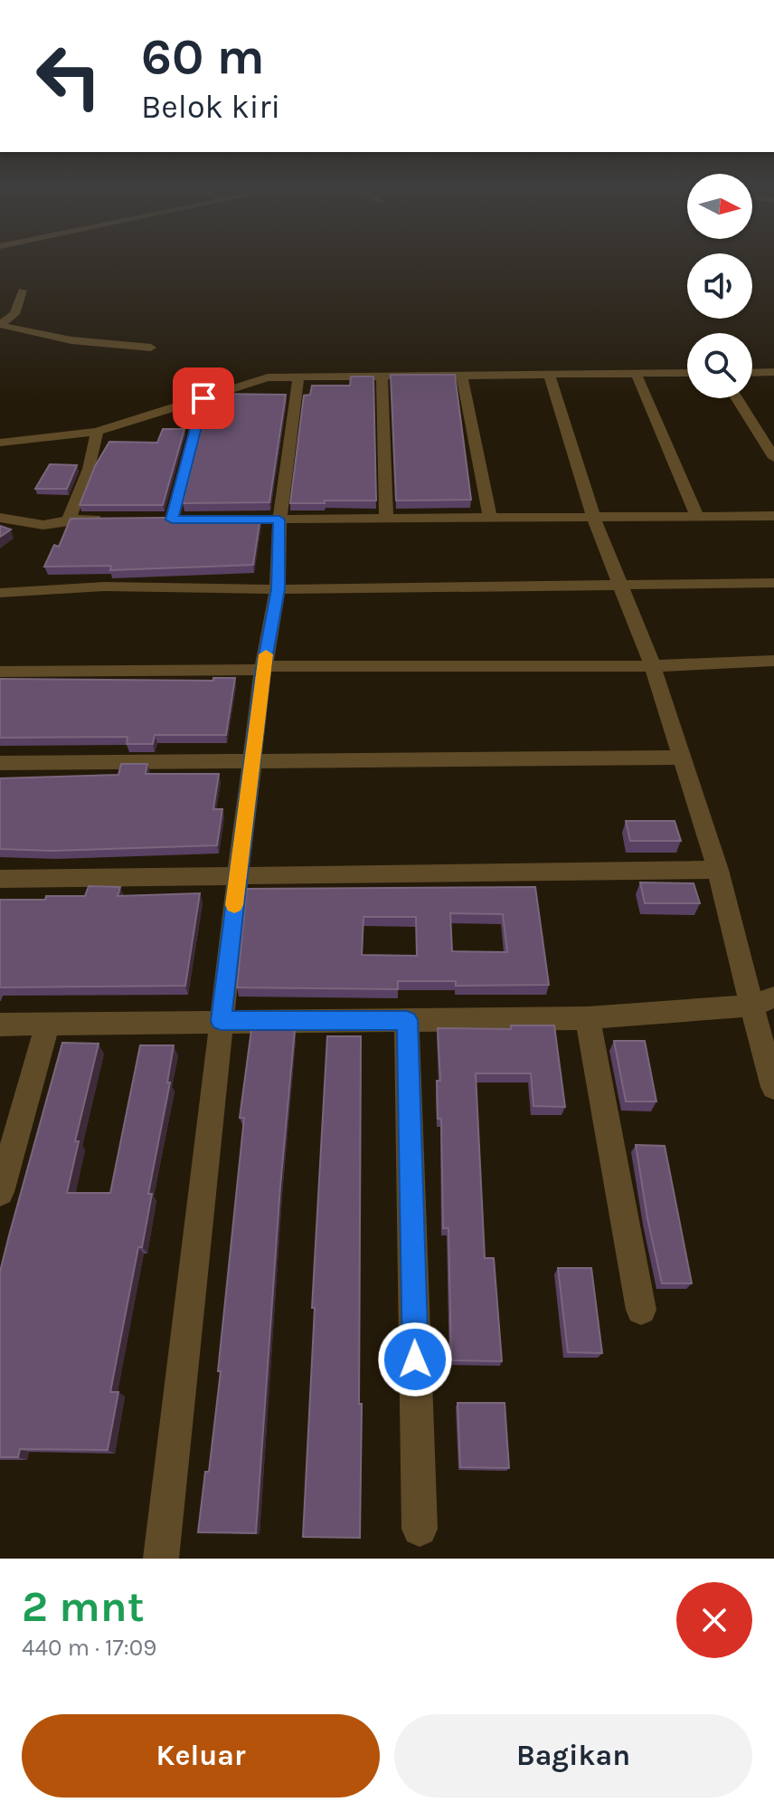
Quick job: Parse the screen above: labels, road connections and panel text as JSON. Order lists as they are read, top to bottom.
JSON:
{
  "north": "right",
  "page": {
    "turn": ["60 m", "Belok kiri"],
    "heading": ["2 mnt", "440 m · 17:09"],
    "buttons": ["Keluar", "Bagikan"]
  }
}
